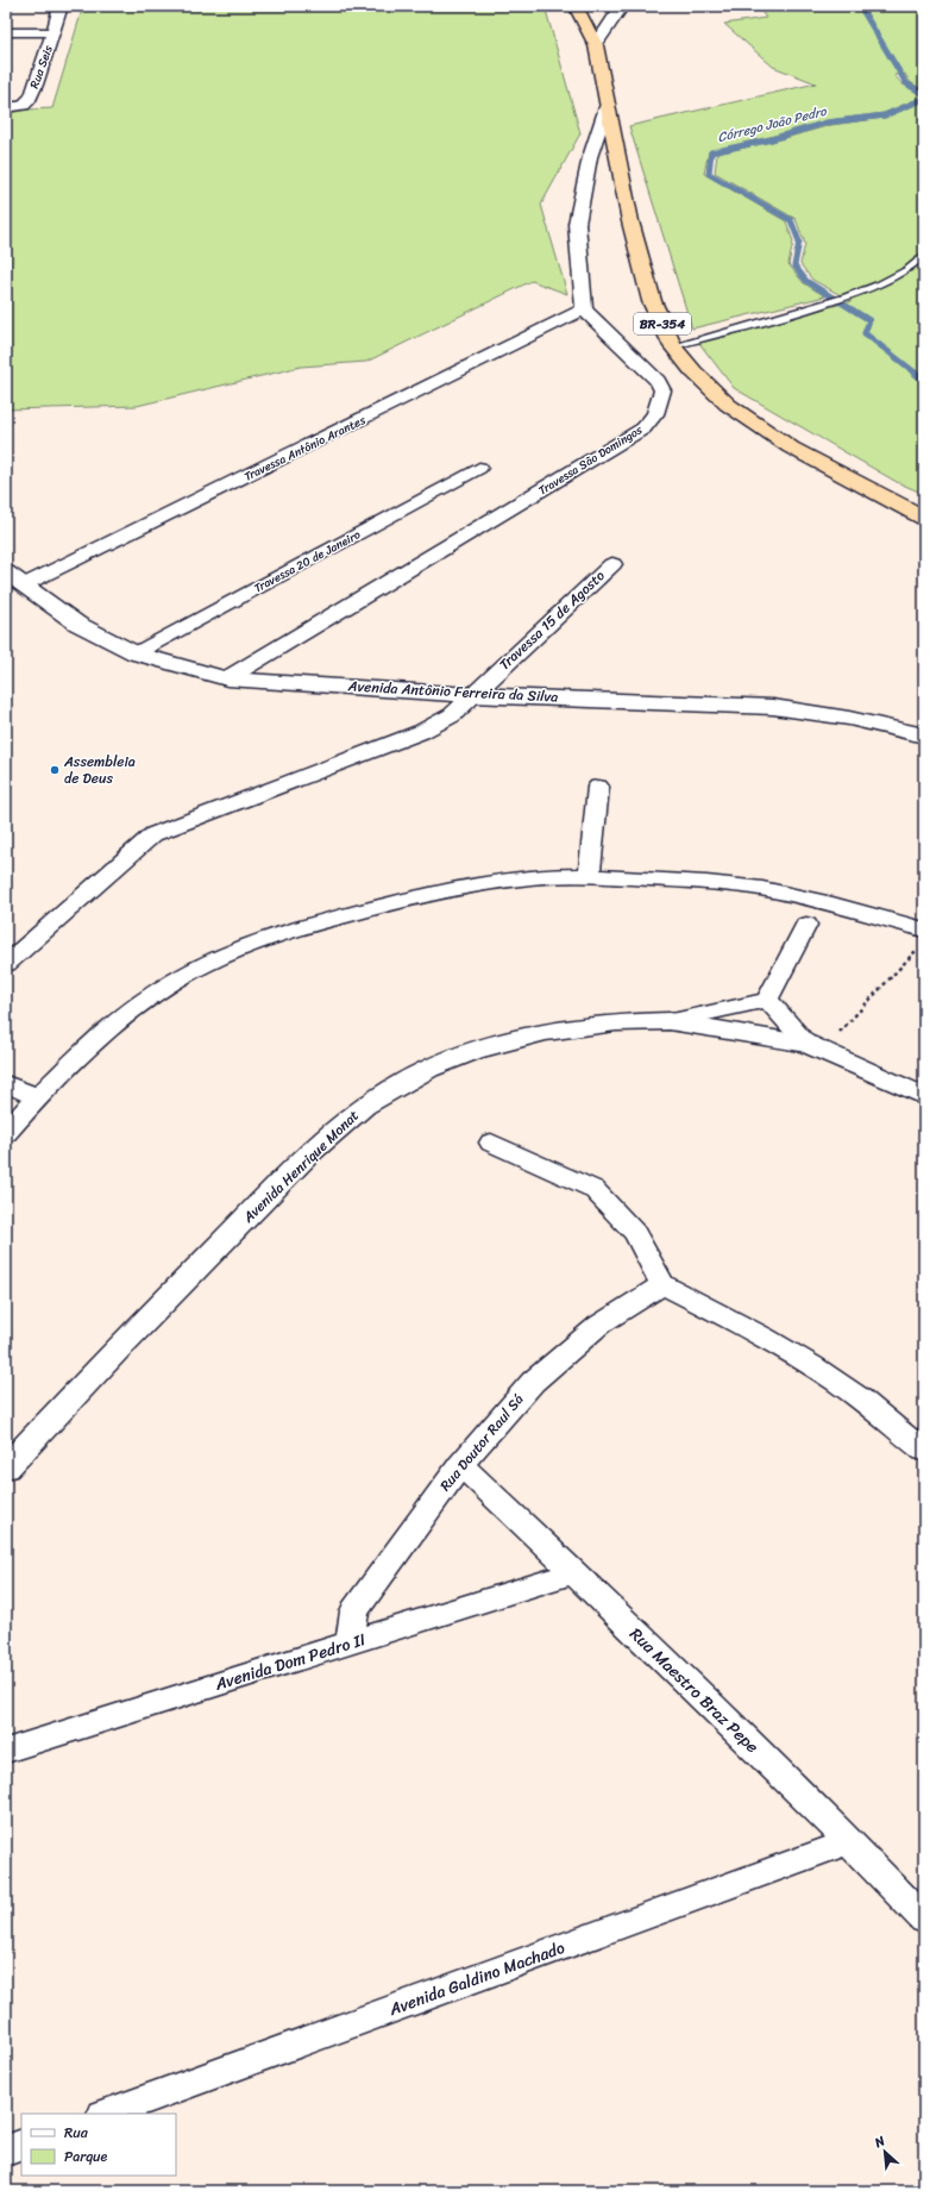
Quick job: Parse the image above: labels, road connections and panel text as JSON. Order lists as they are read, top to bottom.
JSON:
{
  "streets": {
    "highway": ["BR-354"],
    "street": [
      "Rua Seis",
      "Travessa Antônio Arantes",
      "Travessa São Domingos",
      "Travessa 20 de Janeiro",
      "Travessa 15 de Agosto",
      "Avenida Antônio Ferreira da Silva",
      "Avenida Henrique Monat",
      "Rua Doutor Raul Sá",
      "Avenida Dom Pedro II",
      "Rua Maestro Braz Pepe",
      "Avenida Galdino Machado"
    ]
  },
  "crossings": [
    ["Travessa Antônio Arantes", "Travessa São Domingos"],
    ["Travessa Antônio Arantes", "Avenida Antônio Ferreira da Silva"],
    ["Travessa São Domingos", "Avenida Antônio Ferreira da Silva"],
    ["Travessa 20 de Janeiro", "Avenida Antônio Ferreira da Silva"],
    ["Travessa 15 de Agosto", "Avenida Antônio Ferreira da Silva"],
    ["Rua Doutor Raul Sá", "Avenida Dom Pedro II"],
    ["Rua Doutor Raul Sá", "Rua Maestro Braz Pepe"],
    ["Avenida Dom Pedro II", "Rua Maestro Braz Pepe"],
    ["Rua Maestro Braz Pepe", "Avenida Galdino Machado"]
  ],
  "water": ["Córrego João Pedro"],
  "places": ["Assembleia de Deus"],
  "legend": ["Rua", "Parque"],
  "north": "top left"
}
